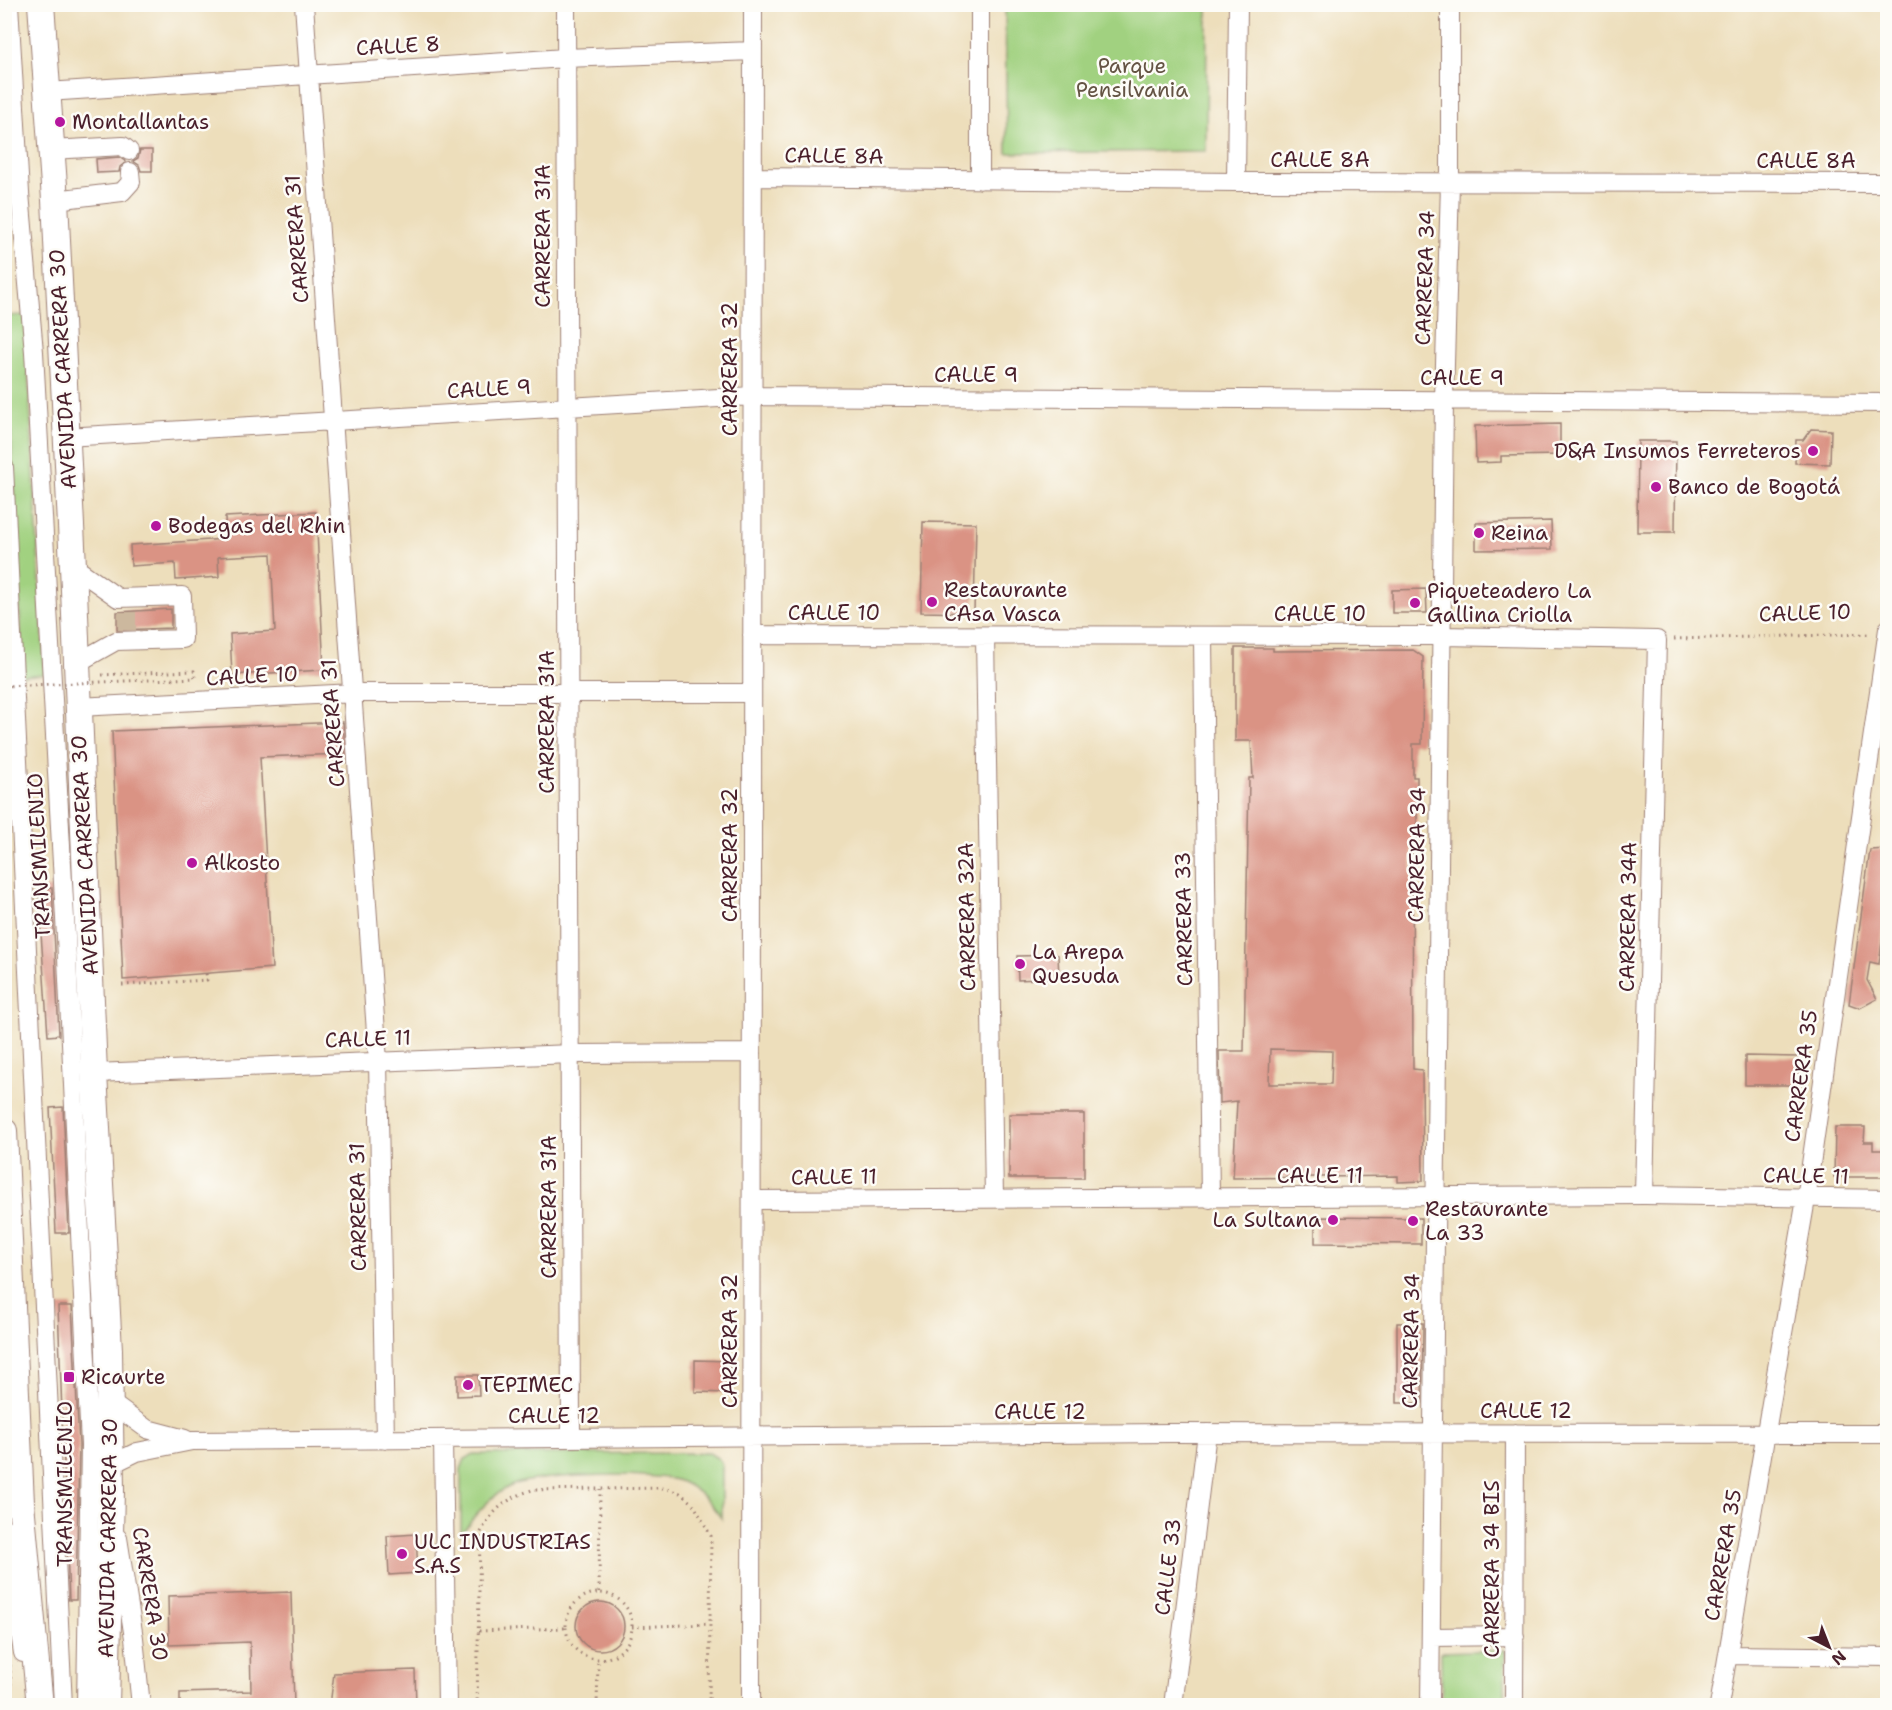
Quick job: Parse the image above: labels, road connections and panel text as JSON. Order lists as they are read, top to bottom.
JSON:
{
  "streets": {
    "highway": ["AVENIDA CARRERA 30"],
    "street": [
      "CALLE 8",
      "CALLE 8A",
      "CARRERA 31A",
      "CARRERA 31",
      "CARRERA 34",
      "CARRERA 32",
      "CALLE 9",
      "CALLE 10",
      "TRANSMILENIO",
      "CARRERA 32A",
      "CARRERA 34A",
      "CARRERA 33",
      "CALLE 11",
      "CARRERA 35",
      "CALLE 12",
      "CALLE 33",
      "CARRERA 34 BIS",
      "CARRERA 30"
    ]
  },
  "crossings": [
    ["CALLE 8", "CARRERA 31A"],
    ["CALLE 8", "CARRERA 31"],
    ["CALLE 8", "AVENIDA CARRERA 30"],
    ["CALLE 8", "CARRERA 32"],
    ["CALLE 8A", "CARRERA 34"],
    ["CALLE 8A", "CARRERA 32"],
    ["CARRERA 31A", "CALLE 9"],
    ["CARRERA 31A", "CALLE 10"],
    ["CARRERA 31A", "CALLE 11"],
    ["CARRERA 31A", "CALLE 12"],
    ["CARRERA 31", "CALLE 9"],
    ["CARRERA 31", "CALLE 10"],
    ["CARRERA 31", "CALLE 11"],
    ["CARRERA 31", "CALLE 12"],
    ["CARRERA 34", "CALLE 9"],
    ["CARRERA 34", "CALLE 10"],
    ["CARRERA 34", "CALLE 11"],
    ["CARRERA 34", "CALLE 12"],
    ["AVENIDA CARRERA 30", "CALLE 9"],
    ["AVENIDA CARRERA 30", "CALLE 10"],
    ["AVENIDA CARRERA 30", "CALLE 11"],
    ["AVENIDA CARRERA 30", "CALLE 12"],
    ["AVENIDA CARRERA 30", "CARRERA 30"],
    ["CARRERA 32", "CALLE 9"],
    ["CARRERA 32", "CALLE 10"],
    ["CARRERA 32", "CALLE 11"],
    ["CARRERA 32", "CALLE 12"],
    ["CALLE 10", "CARRERA 32A"],
    ["CALLE 10", "CARRERA 34A"],
    ["CALLE 10", "CARRERA 33"],
    ["CALLE 10", "CARRERA 35"],
    ["CARRERA 32A", "CALLE 11"],
    ["CARRERA 34A", "CALLE 11"],
    ["CARRERA 33", "CALLE 11"],
    ["CALLE 11", "CARRERA 35"],
    ["CARRERA 35", "CALLE 12"],
    ["CALLE 12", "CALLE 33"],
    ["CALLE 12", "CARRERA 34 BIS"]
  ],
  "parks": ["Parque Pensilvania"],
  "places": {
    "other": [
      "Montallantas",
      "D&A Insumos Ferreteros",
      "Banco de Bogotá",
      "Bodegas del Rhin",
      "Reina",
      "Restaurante CAsa Vasca",
      "Piqueteadero La Gallina Criolla",
      "Alkosto",
      "La Arepa Quesuda",
      "La Sultana",
      "Restaurante La 33",
      "TEPIMEC",
      "ULC INDUSTRIAS S.A.S"
    ],
    "transit": ["Ricaurte"]
  },
  "north": "bottom right"
}
